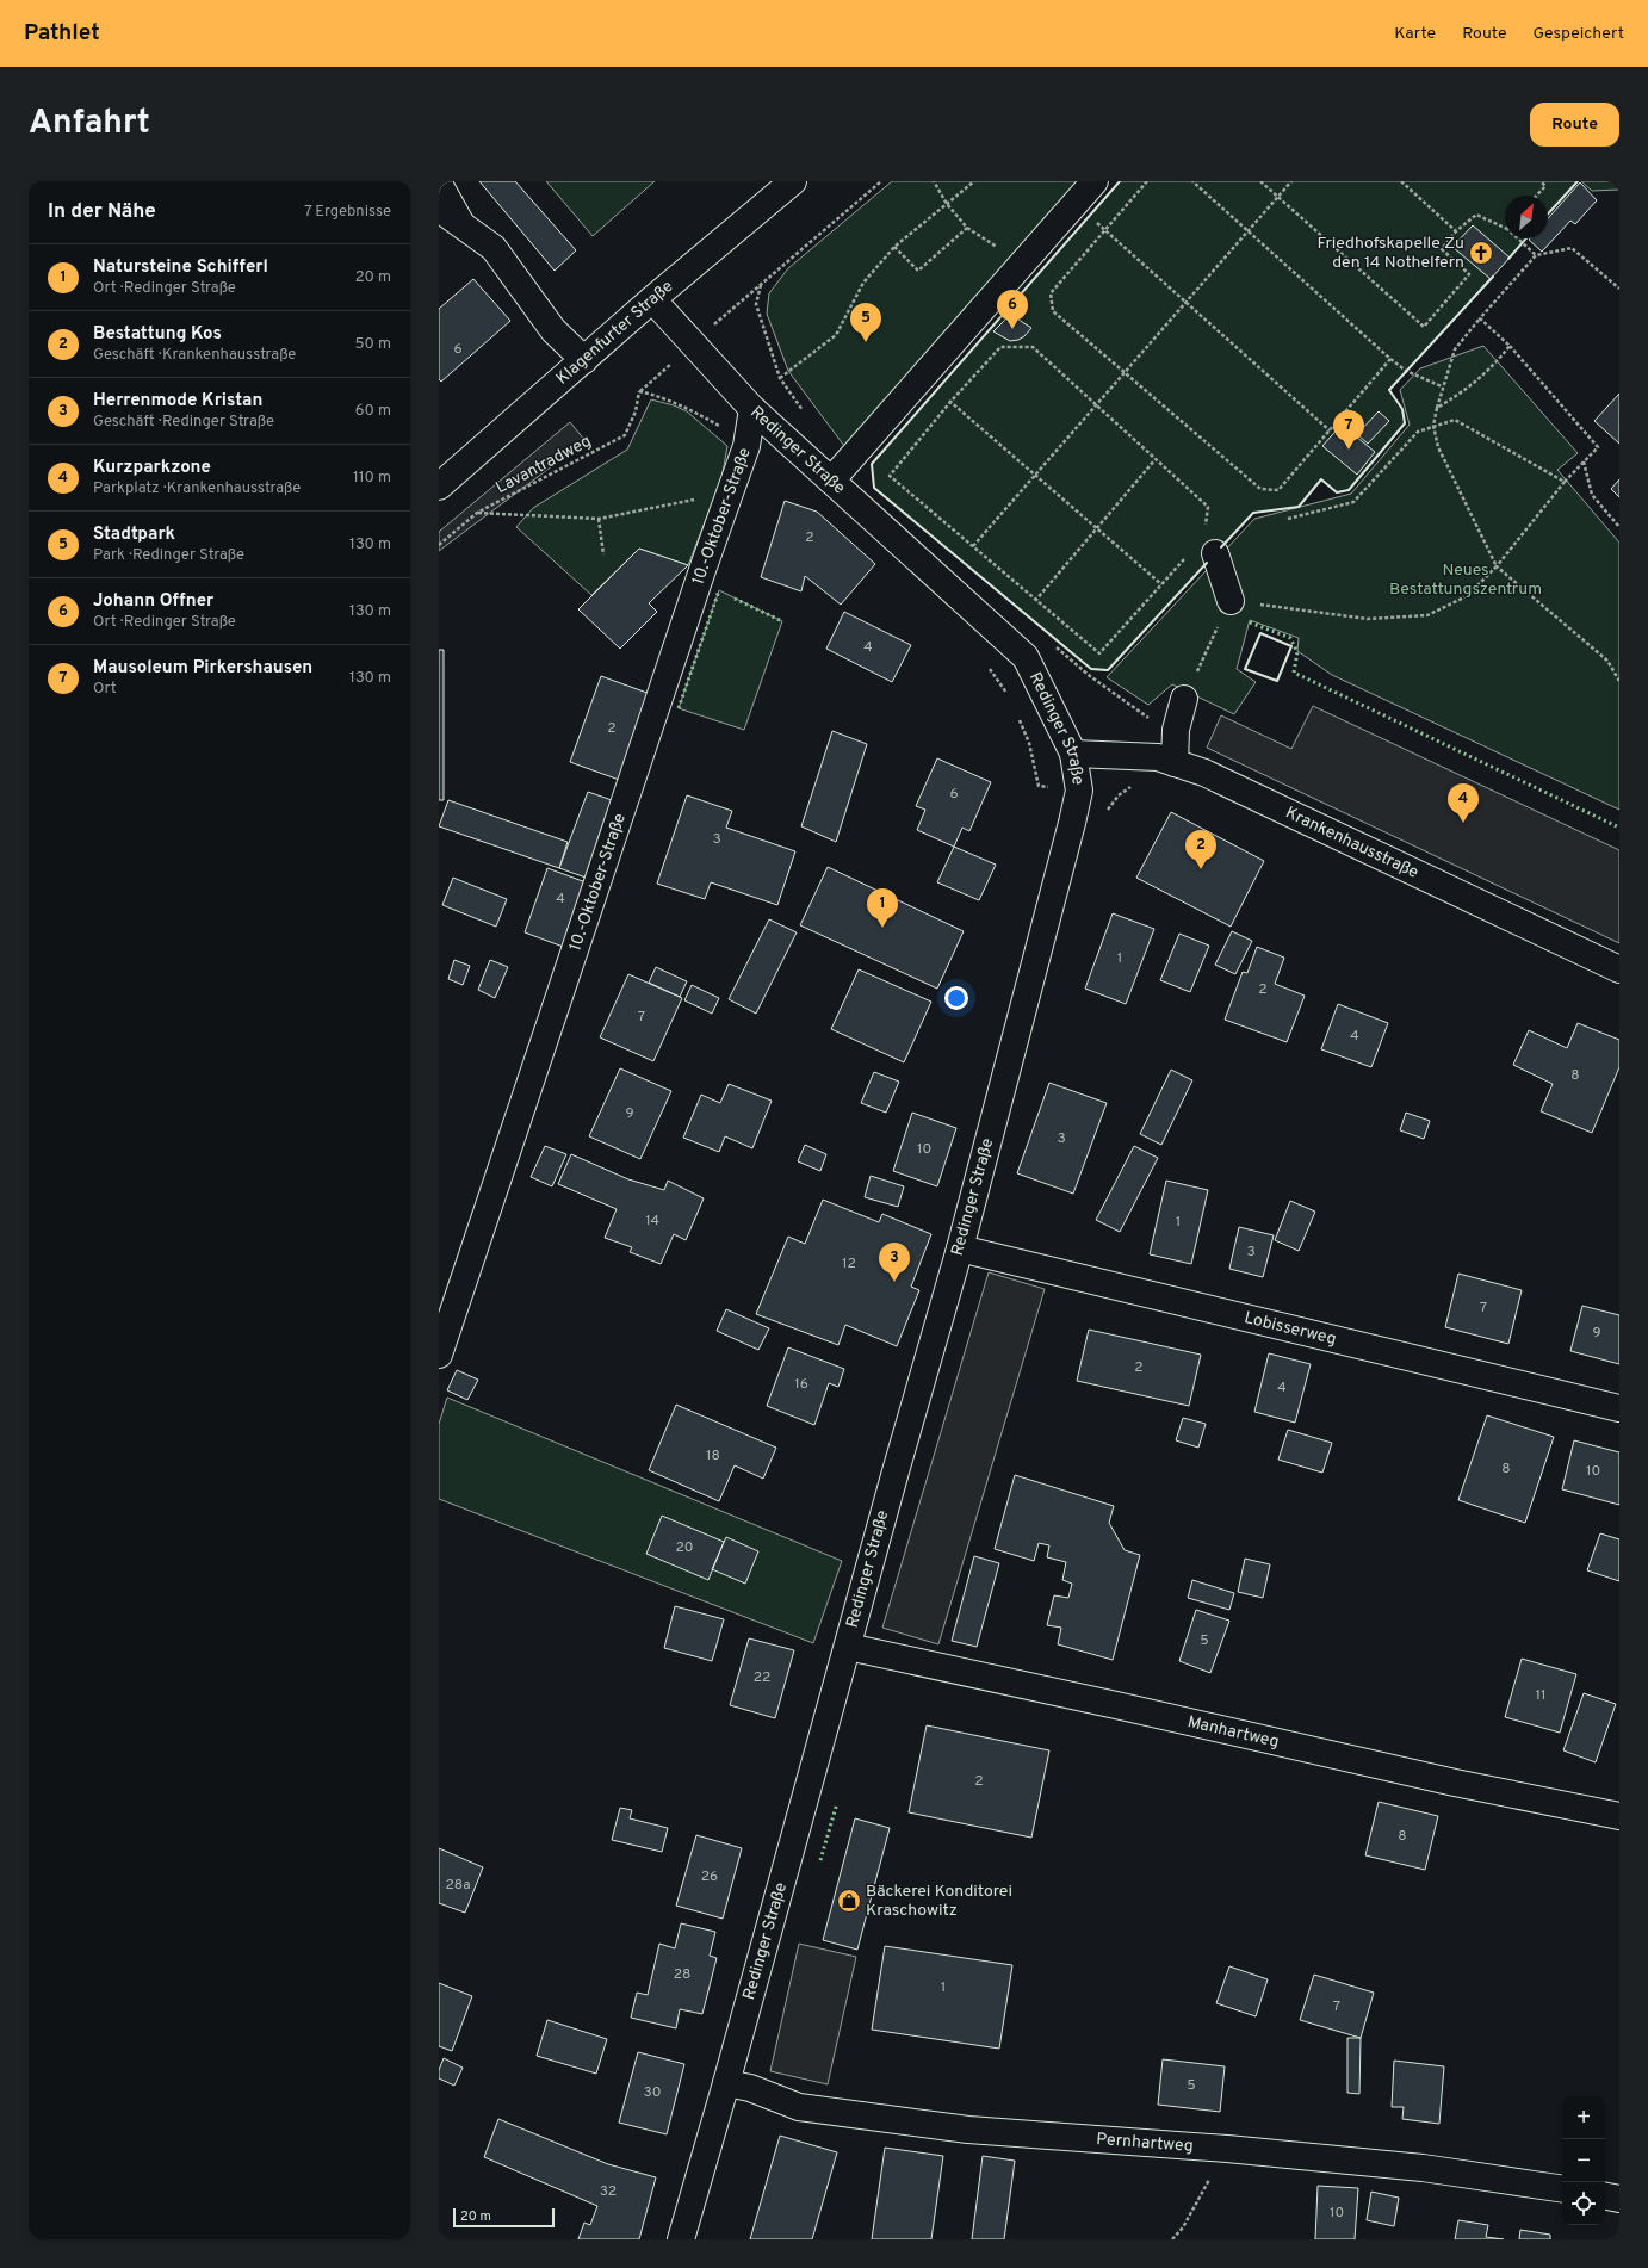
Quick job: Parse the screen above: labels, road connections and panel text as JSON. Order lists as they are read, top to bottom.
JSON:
{
  "streets": {
    "street": [
      "Klagenfurter Straße",
      "Redinger Straße",
      "10.-Oktober-Straße",
      "Krankenhausstraße",
      "Lobisserweg",
      "Manhartweg",
      "Pernhartweg"
    ],
    "path": ["Lavantradweg"]
  },
  "crossings": [
    ["Klagenfurter Straße", "Redinger Straße"],
    ["Redinger Straße", "10.-Oktober-Straße"],
    ["Redinger Straße", "Krankenhausstraße"],
    ["Redinger Straße", "Lobisserweg"],
    ["Redinger Straße", "Manhartweg"],
    ["Redinger Straße", "Pernhartweg"]
  ],
  "parks": ["Neues Bestattungszentrum"],
  "places": {
    "church": ["Friedhofskapelle Zu den 14 Nothelfern"],
    "shop": ["Bäckerei Konditorei Kraschowitz"]
  },
  "house_numbers": [
    "6",
    "2",
    "4",
    "2",
    "6",
    "3",
    "4",
    "1",
    "2",
    "7",
    "4",
    "8",
    "9",
    "3",
    "10",
    "14",
    "1",
    "3",
    "12",
    "7",
    "9",
    "2",
    "16",
    "4",
    "18",
    "8",
    "10",
    "20",
    "5",
    "22",
    "11",
    "2",
    "8",
    "26",
    "28a",
    "28",
    "1",
    "7",
    "5",
    "30",
    "32",
    "10"
  ],
  "scale_bar": "20 m",
  "north": "top right",
  "page": {
    "header": "Pathlet",
    "nav": ["Karte", "Route", "Gespeichert"],
    "title": "Anfahrt",
    "buttons": "Route",
    "heading": ["In der Nähe", "7 Ergebnisse"],
    "list": [
      {
        "mark": "1",
        "name": "Natursteine Schifferl",
        "note": "Ort · Redinger Straße",
        "value": "20 m"
      },
      {
        "mark": "2",
        "name": "Bestattung Kos",
        "note": "Geschäft · Krankenhausstraße",
        "value": "50 m"
      },
      {
        "mark": "3",
        "name": "Herrenmode Kristan",
        "note": "Geschäft · Redinger Straße",
        "value": "60 m"
      },
      {
        "mark": "4",
        "name": "Kurzparkzone",
        "note": "Parkplatz · Krankenhausstraße",
        "value": "110 m"
      },
      {
        "mark": "5",
        "name": "Stadtpark",
        "note": "Park · Redinger Straße",
        "value": "130 m"
      },
      {
        "mark": "6",
        "name": "Johann Offner",
        "note": "Ort · Redinger Straße",
        "value": "130 m"
      },
      {
        "mark": "7",
        "name": "Mausoleum Pirkershausen",
        "note": "Ort",
        "value": "130 m"
      }
    ],
    "pins": [
      "6",
      "5",
      "7",
      "4",
      "2",
      "1",
      "3"
    ],
    "map_buttons": ["+", "−"],
    "scale": "20 m"
  }
}
